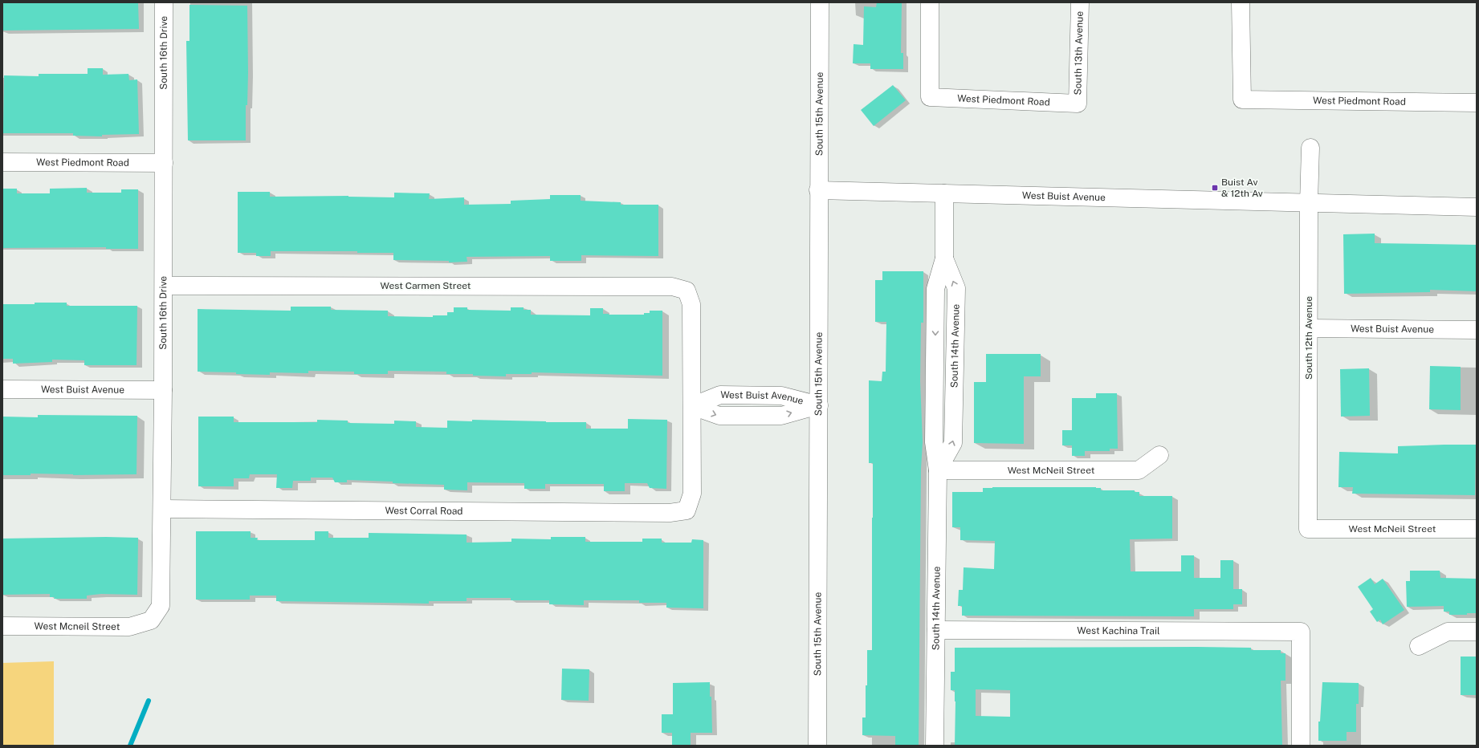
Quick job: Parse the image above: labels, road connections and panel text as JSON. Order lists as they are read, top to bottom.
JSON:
{
  "streets": {
    "street": [
      "South 16th Drive",
      "South 13th Avenue",
      "West Piedmont Road",
      "South 15th Avenue",
      "West Buist Avenue",
      "West Carmen Street",
      "South 12th Avenue",
      "South 14th Avenue",
      "West McNeil Street",
      "West Corral Road",
      "West Mcneil Street",
      "West Kachina Trail"
    ]
  },
  "crossings": [
    ["South 16th Drive", "West Piedmont Road"],
    ["South 16th Drive", "West Buist Avenue"],
    ["South 16th Drive", "West Carmen Street"],
    ["South 16th Drive", "West Corral Road"],
    ["South 16th Drive", "West Mcneil Street"],
    ["South 13th Avenue", "West Piedmont Road"],
    ["South 15th Avenue", "West Buist Avenue"],
    ["West Buist Avenue", "West Carmen Street"],
    ["West Buist Avenue", "South 12th Avenue"],
    ["West Buist Avenue", "South 14th Avenue"],
    ["West Buist Avenue", "West Corral Road"],
    ["West Carmen Street", "West Corral Road"],
    ["South 12th Avenue", "West McNeil Street"],
    ["South 14th Avenue", "West McNeil Street"],
    ["South 14th Avenue", "West Kachina Trail"]
  ],
  "places": {
    "transit": ["Buist Av & 12th Av"]
  }
}
